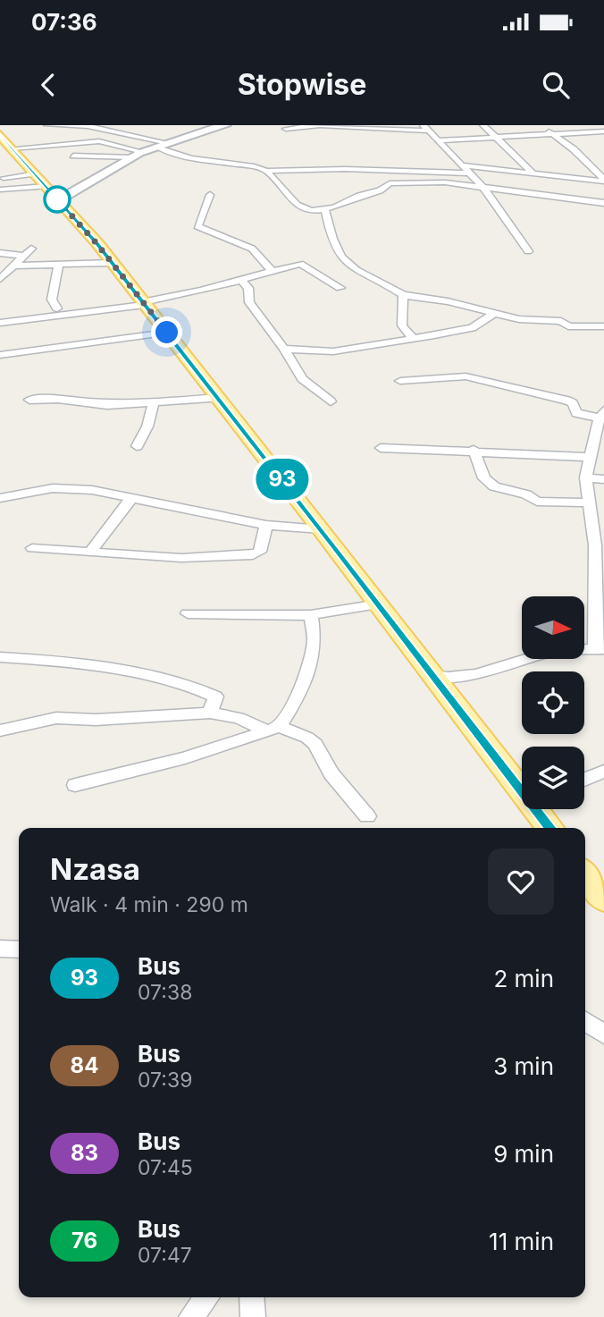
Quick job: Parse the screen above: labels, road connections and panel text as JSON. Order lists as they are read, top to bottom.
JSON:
{
  "lines": ["bus line 93"],
  "north": "right",
  "page": {
    "status": "07:36",
    "header": "Stopwise",
    "on_map": "93",
    "heading": ["Nzasa", "Walk · 4 min · 290 m"],
    "list": [
      {
        "mark": "93",
        "name": "Bus",
        "note": "07:38",
        "value": "2 min"
      },
      {
        "mark": "84",
        "name": "Bus",
        "note": "07:39",
        "value": "3 min"
      },
      {
        "mark": "83",
        "name": "Bus",
        "note": "07:45",
        "value": "9 min"
      },
      {
        "mark": "76",
        "name": "Bus",
        "note": "07:47",
        "value": "11 min"
      }
    ]
  }
}
